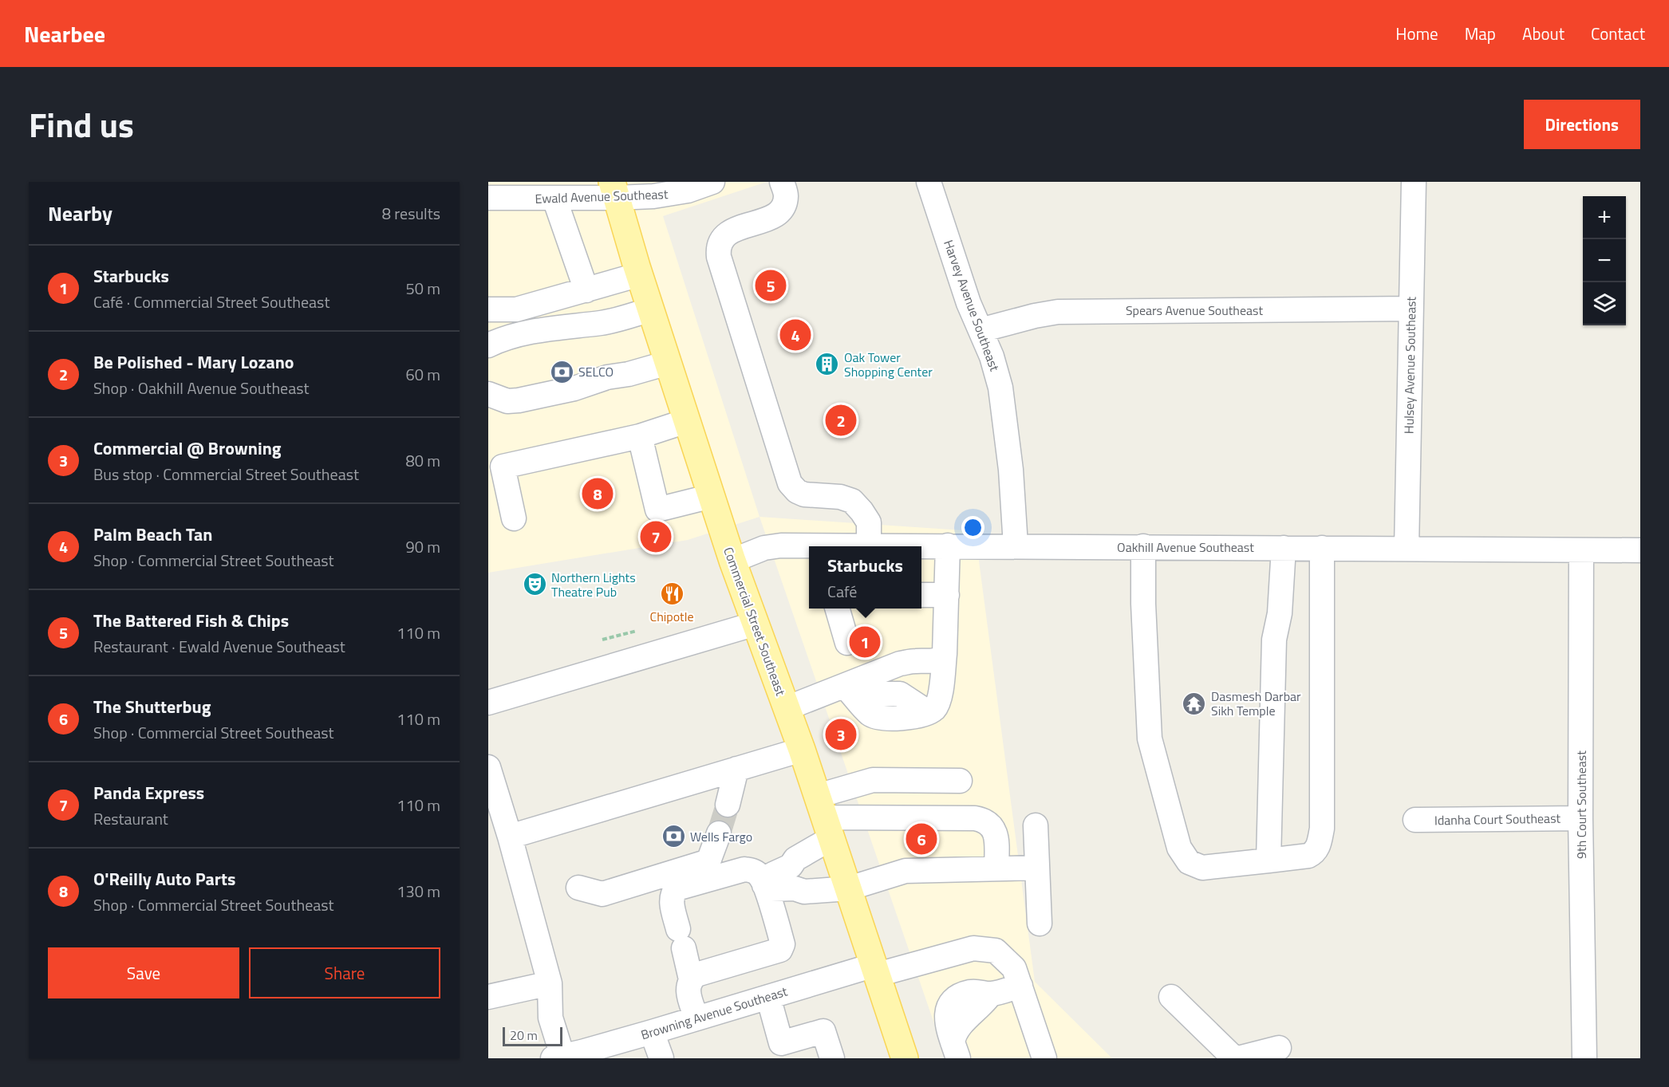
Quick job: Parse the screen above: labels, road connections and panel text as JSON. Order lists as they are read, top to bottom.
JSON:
{
  "streets": {
    "main road": ["Commercial Street Southeast"],
    "street": [
      "Ewald Avenue Southeast",
      "Harvey Avenue Southeast",
      "Spears Avenue Southeast",
      "Hulsey Avenue Southeast",
      "Oakhill Avenue Southeast",
      "9th Court Southeast",
      "Idanha Court Southeast",
      "Browning Avenue Southeast"
    ]
  },
  "crossings": [
    ["Ewald Avenue Southeast", "Commercial Street Southeast"],
    ["Harvey Avenue Southeast", "Spears Avenue Southeast"],
    ["Harvey Avenue Southeast", "Oakhill Avenue Southeast"],
    ["Spears Avenue Southeast", "Hulsey Avenue Southeast"],
    ["Hulsey Avenue Southeast", "Oakhill Avenue Southeast"],
    ["Oakhill Avenue Southeast", "Commercial Street Southeast"],
    ["Oakhill Avenue Southeast", "9th Court Southeast"],
    ["Commercial Street Southeast", "Browning Avenue Southeast"],
    ["9th Court Southeast", "Idanha Court Southeast"]
  ],
  "places": {
    "building": ["Oak Tower Shopping Center"],
    "bank": ["SELCO", "Wells Fargo"],
    "theatre": ["Northern Lights Theatre Pub"],
    "restaurant": ["Chipotle"],
    "temple": ["Dasmesh Darbar Sikh Temple"]
  },
  "scale_bar": "20 m",
  "page": {
    "header": "Nearbee",
    "nav": [
      "Home",
      "Map",
      "About",
      "Contact"
    ],
    "title": "Find us",
    "buttons": [
      "Directions",
      ["Save", "Share"]
    ],
    "heading": ["Nearby", "8 results"],
    "map_buttons": ["+", "−"],
    "list": [
      {
        "mark": "1",
        "name": "Starbucks",
        "note": "Café · Commercial Street Southeast",
        "value": "50 m"
      },
      {
        "mark": "2",
        "name": "Be Polished - Mary Lozano",
        "note": "Shop · Oakhill Avenue Southeast",
        "value": "60 m"
      },
      {
        "mark": "3",
        "name": "Commercial @ Browning",
        "note": "Bus stop · Commercial Street Southeast",
        "value": "80 m"
      },
      {
        "mark": "4",
        "name": "Palm Beach Tan",
        "note": "Shop · Commercial Street Southeast",
        "value": "90 m"
      },
      {
        "mark": "5",
        "name": "The Battered Fish & Chips",
        "note": "Restaurant · Ewald Avenue Southeast",
        "value": "110 m"
      },
      {
        "mark": "6",
        "name": "The Shutterbug",
        "note": "Shop · Commercial Street Southeast",
        "value": "110 m"
      },
      {
        "mark": "7",
        "name": "Panda Express",
        "note": "Restaurant",
        "value": "110 m"
      },
      {
        "mark": "8",
        "name": "O'Reilly Auto Parts",
        "note": "Shop · Commercial Street Southeast",
        "value": "130 m"
      }
    ],
    "pins": [
      "5",
      "4",
      "2",
      "8",
      "7",
      "1",
      "3",
      "6"
    ],
    "popup": ["Starbucks", "Café"],
    "scale": "20 m"
  }
}
